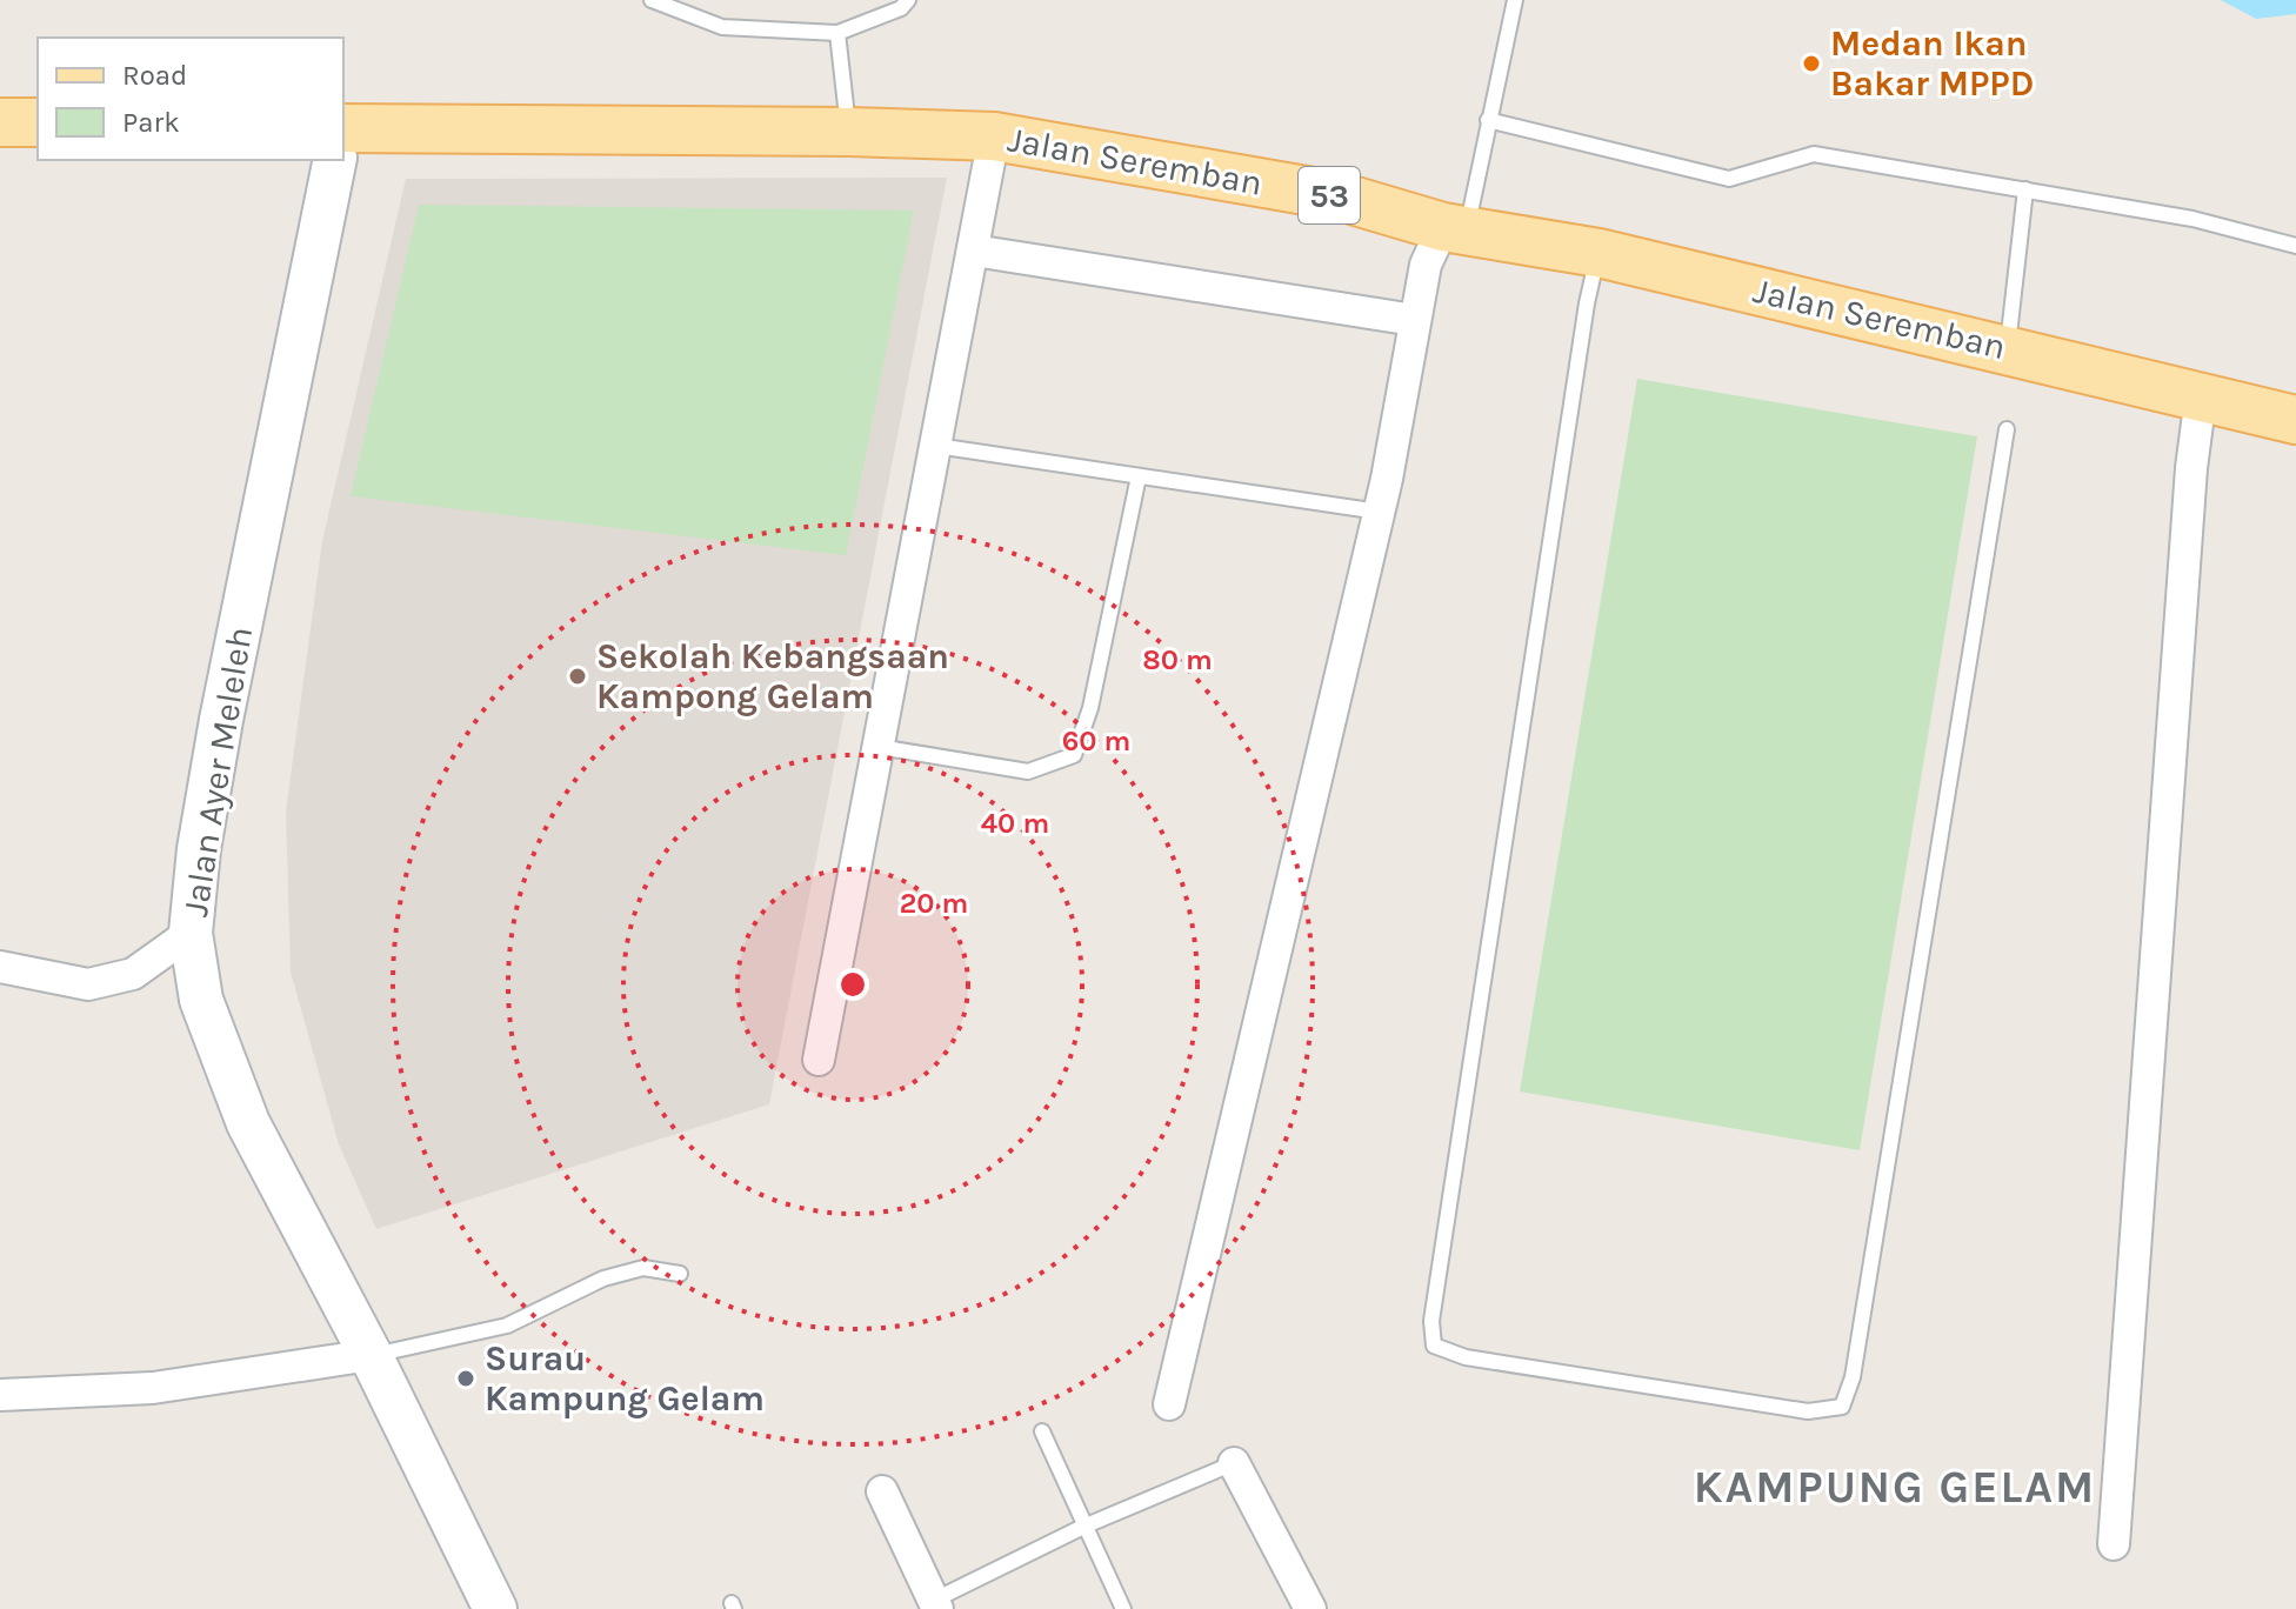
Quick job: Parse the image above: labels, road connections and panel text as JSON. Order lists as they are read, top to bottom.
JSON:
{
  "streets": {
    "main road": ["Jalan Seremban", "53"],
    "street": ["Jalan Ayer Meleleh"]
  },
  "districts": ["KAMPUNG GELAM"],
  "places": ["Medan Ikan Bakar MPPD", "Sekolah Kebangsaan Kampong Gelam", "Surau Kampung Gelam"],
  "legend": ["Road", "Park"],
  "rings": [
    "80 m",
    "60 m",
    "40 m",
    "20 m"
  ]
}
